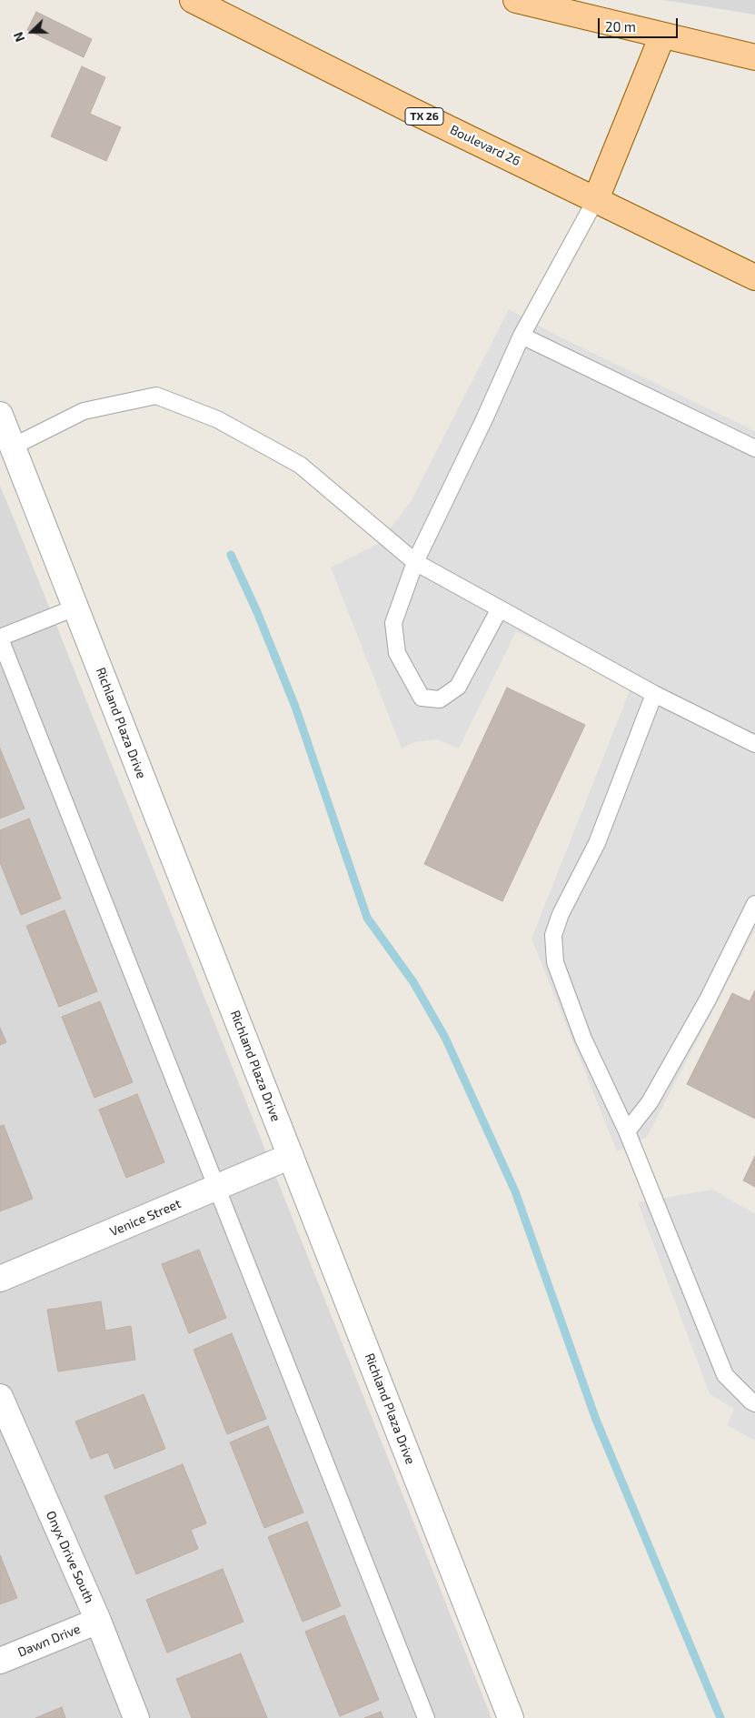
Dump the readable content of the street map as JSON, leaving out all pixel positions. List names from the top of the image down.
{
  "streets": {
    "main road": ["TX 26", "Boulevard 26"],
    "street": [
      "Richland Plaza Drive",
      "Venice Street",
      "Onyx Drive South",
      "Dawn Drive"
    ]
  },
  "crossings": [
    ["Richland Plaza Drive", "Venice Street"],
    ["Onyx Drive South", "Dawn Drive"]
  ],
  "scale_bar": "20 m",
  "north": "left"
}
